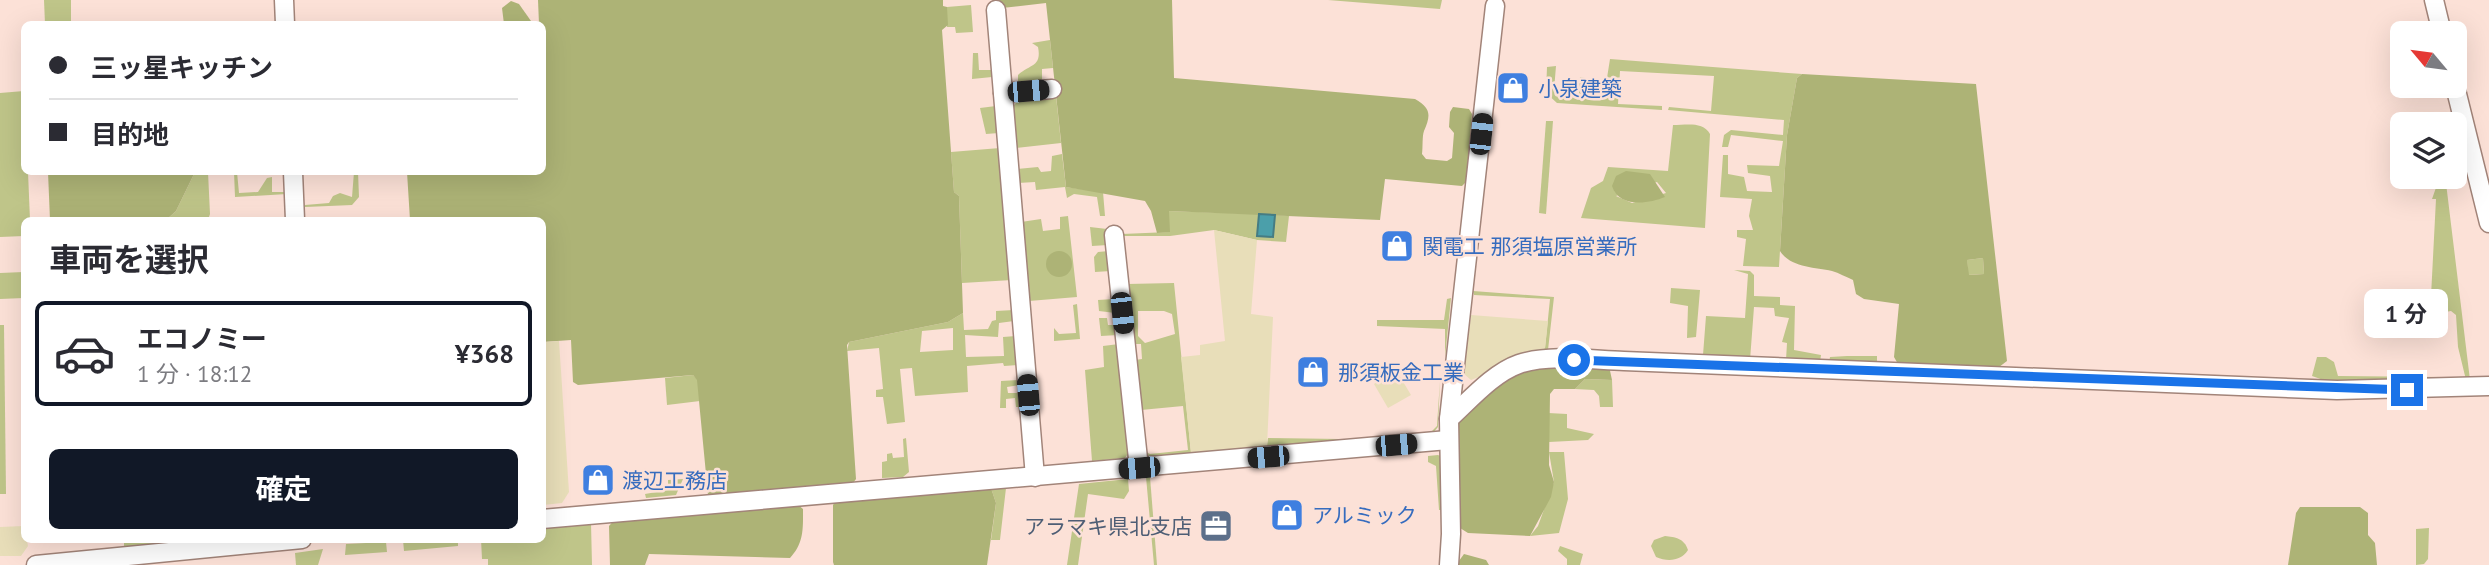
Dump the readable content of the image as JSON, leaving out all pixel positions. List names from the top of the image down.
{
  "places": {
    "shop": [
      "小泉建築",
      "関電工 那須塩原営業所",
      "那須板金工業",
      "渡辺工務店",
      "アルミック"
    ],
    "office": ["アラマキ県北支店"]
  },
  "north": "top left",
  "page": {
    "banner": ["三ッ星キッチン", "目的地"],
    "heading": "車両を選択",
    "bubble": "1 分",
    "list": [
      {
        "name": "エコノミー",
        "note": "1 分 · 18:12",
        "value": "¥368"
      }
    ],
    "buttons": "確定"
  }
}
